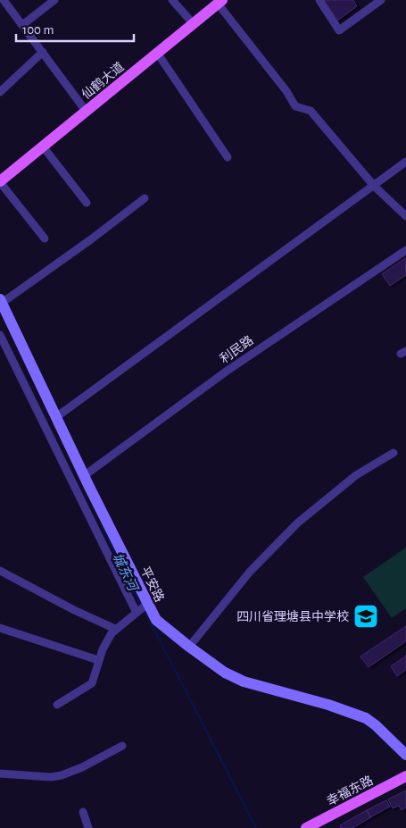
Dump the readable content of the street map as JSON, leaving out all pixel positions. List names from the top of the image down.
{
  "streets": {
    "main road": ["仙鹤大道", "幸福东路"],
    "street": ["利民路", "平安路"]
  },
  "crossings": [
    ["利民路", "平安路"]
  ],
  "water": ["城东河"],
  "places": {
    "school or university": ["四川省理塘县中学校"]
  },
  "scale_bar": "100 m"
}
